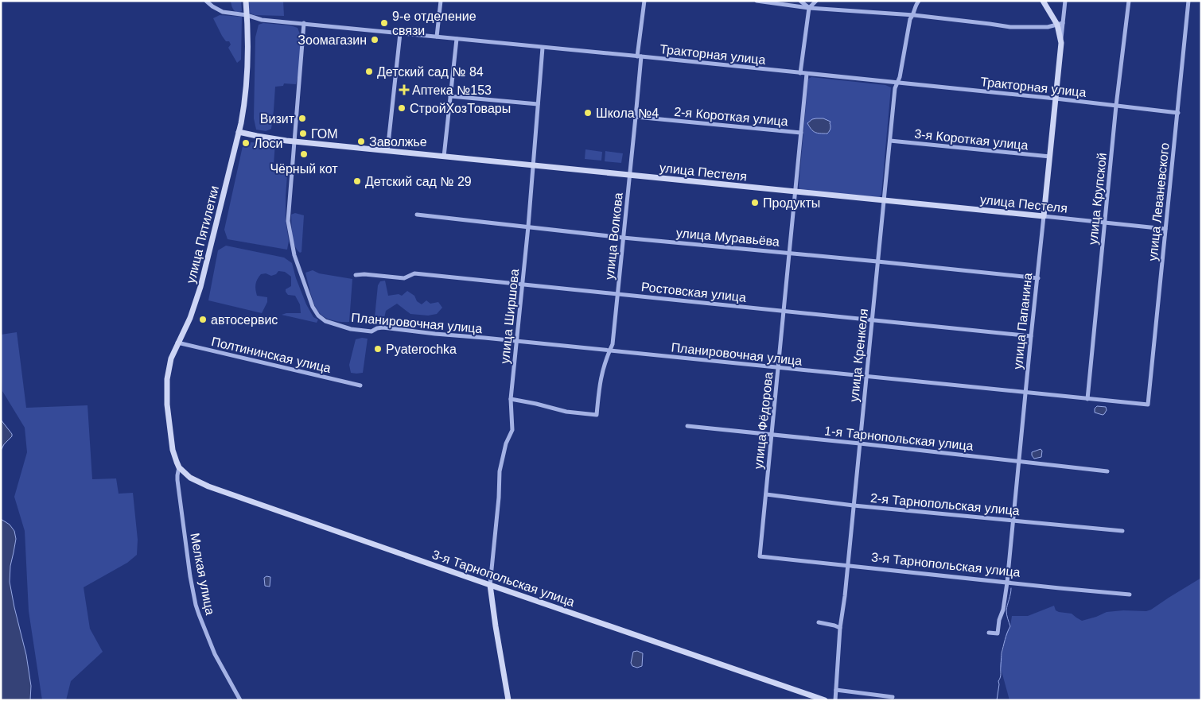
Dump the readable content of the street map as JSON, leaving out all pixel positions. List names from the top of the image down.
{
  "streets": {
    "street": [
      "Тракторная улица",
      "2-я Короткая улица",
      "3-я Короткая улица",
      "улица Пестеля",
      "улица Крупской",
      "улица Леваневского",
      "улица Пятилетки",
      "улица Волкова",
      "улица Муравьёва",
      "Ростовская улица",
      "улица Ширшова",
      "улица Папанина",
      "Планировочная улица",
      "Полтининская улица",
      "улица Кренкеля",
      "улица Фёдорова",
      "1-я Тарнопольская улица",
      "2-я Тарнопольская улица",
      "3-я Тарнопольская улица",
      "Мелкая улица"
    ]
  },
  "crossings": [
    ["Тракторная улица", "улица Крупской"],
    ["Тракторная улица", "улица Леваневского"],
    ["Тракторная улица", "улица Пятилетки"],
    ["Тракторная улица", "улица Волкова"],
    ["Тракторная улица", "улица Ширшова"],
    ["Тракторная улица", "улица Папанина"],
    ["Тракторная улица", "улица Кренкеля"],
    ["Тракторная улица", "улица Фёдорова"],
    ["2-я Короткая улица", "улица Волкова"],
    ["2-я Короткая улица", "улица Фёдорова"],
    ["3-я Короткая улица", "улица Папанина"],
    ["3-я Короткая улица", "улица Кренкеля"],
    ["улица Пестеля", "улица Крупской"],
    ["улица Пестеля", "улица Леваневского"],
    ["улица Пестеля", "улица Пятилетки"],
    ["улица Пестеля", "улица Волкова"],
    ["улица Пестеля", "улица Ширшова"],
    ["улица Пестеля", "улица Папанина"],
    ["улица Пестеля", "Планировочная улица"],
    ["улица Пестеля", "улица Кренкеля"],
    ["улица Пестеля", "улица Фёдорова"],
    ["улица Крупской", "Планировочная улица"],
    ["улица Леваневского", "Планировочная улица"],
    ["улица Пятилетки", "Полтининская улица"],
    ["улица Пятилетки", "3-я Тарнопольская улица"],
    ["улица Пятилетки", "Мелкая улица"],
    ["улица Волкова", "улица Муравьёва"],
    ["улица Волкова", "Ростовская улица"],
    ["улица Волкова", "улица Ширшова"],
    ["улица Волкова", "Планировочная улица"],
    ["улица Муравьёва", "улица Ширшова"],
    ["улица Муравьёва", "улица Папанина"],
    ["улица Муравьёва", "улица Кренкеля"],
    ["улица Муравьёва", "улица Фёдорова"],
    ["Ростовская улица", "улица Ширшова"],
    ["Ростовская улица", "улица Папанина"],
    ["Ростовская улица", "улица Кренкеля"],
    ["Ростовская улица", "улица Фёдорова"],
    ["улица Ширшова", "Планировочная улица"],
    ["улица Ширшова", "3-я Тарнопольская улица"],
    ["улица Папанина", "Планировочная улица"],
    ["улица Папанина", "1-я Тарнопольская улица"],
    ["улица Папанина", "2-я Тарнопольская улица"],
    ["улица Папанина", "3-я Тарнопольская улица"],
    ["Планировочная улица", "улица Кренкеля"],
    ["Планировочная улица", "улица Фёдорова"],
    ["улица Кренкеля", "1-я Тарнопольская улица"],
    ["улица Кренкеля", "2-я Тарнопольская улица"],
    ["улица Кренкеля", "3-я Тарнопольская улица"],
    ["улица Фёдорова", "1-я Тарнопольская улица"],
    ["улица Фёдорова", "2-я Тарнопольская улица"],
    ["улица Фёдорова", "3-я Тарнопольская улица"],
    ["3-я Тарнопольская улица", "Мелкая улица"]
  ],
  "places": {
    "other": [
      "9-е отделение связи",
      "Зоомагазин",
      "Детский сад № 84",
      "СтройХозТовары",
      "Школа №4",
      "Визит",
      "ГОМ",
      "Заволжье",
      "Лоси",
      "Чёрный кот",
      "Детский сад № 29",
      "Продукты",
      "автосервис",
      "Pyaterochka"
    ],
    "health": ["Аптека №153"]
  }
}
